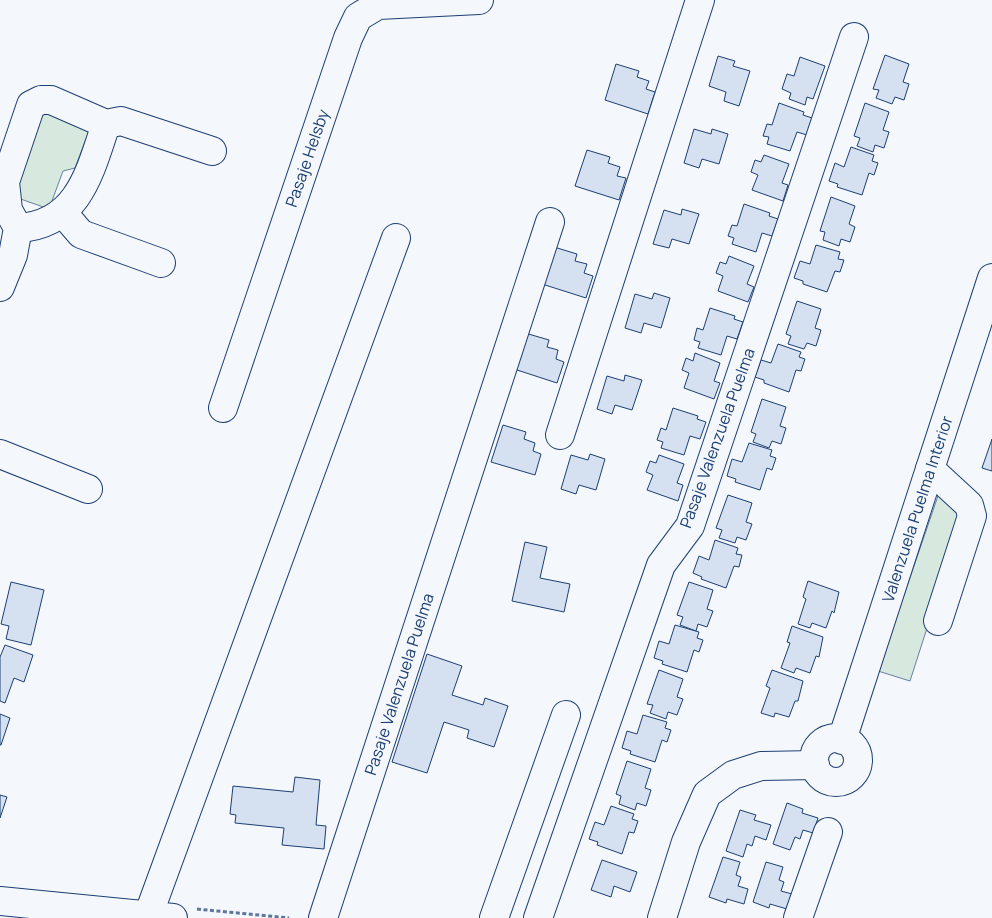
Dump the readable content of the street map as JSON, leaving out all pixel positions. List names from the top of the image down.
{
  "streets": {
    "street": ["Pasaje Helsby", "Pasaje Valenzuela Puelma", "Valenzuela Puelma Interior"]
  }
}
